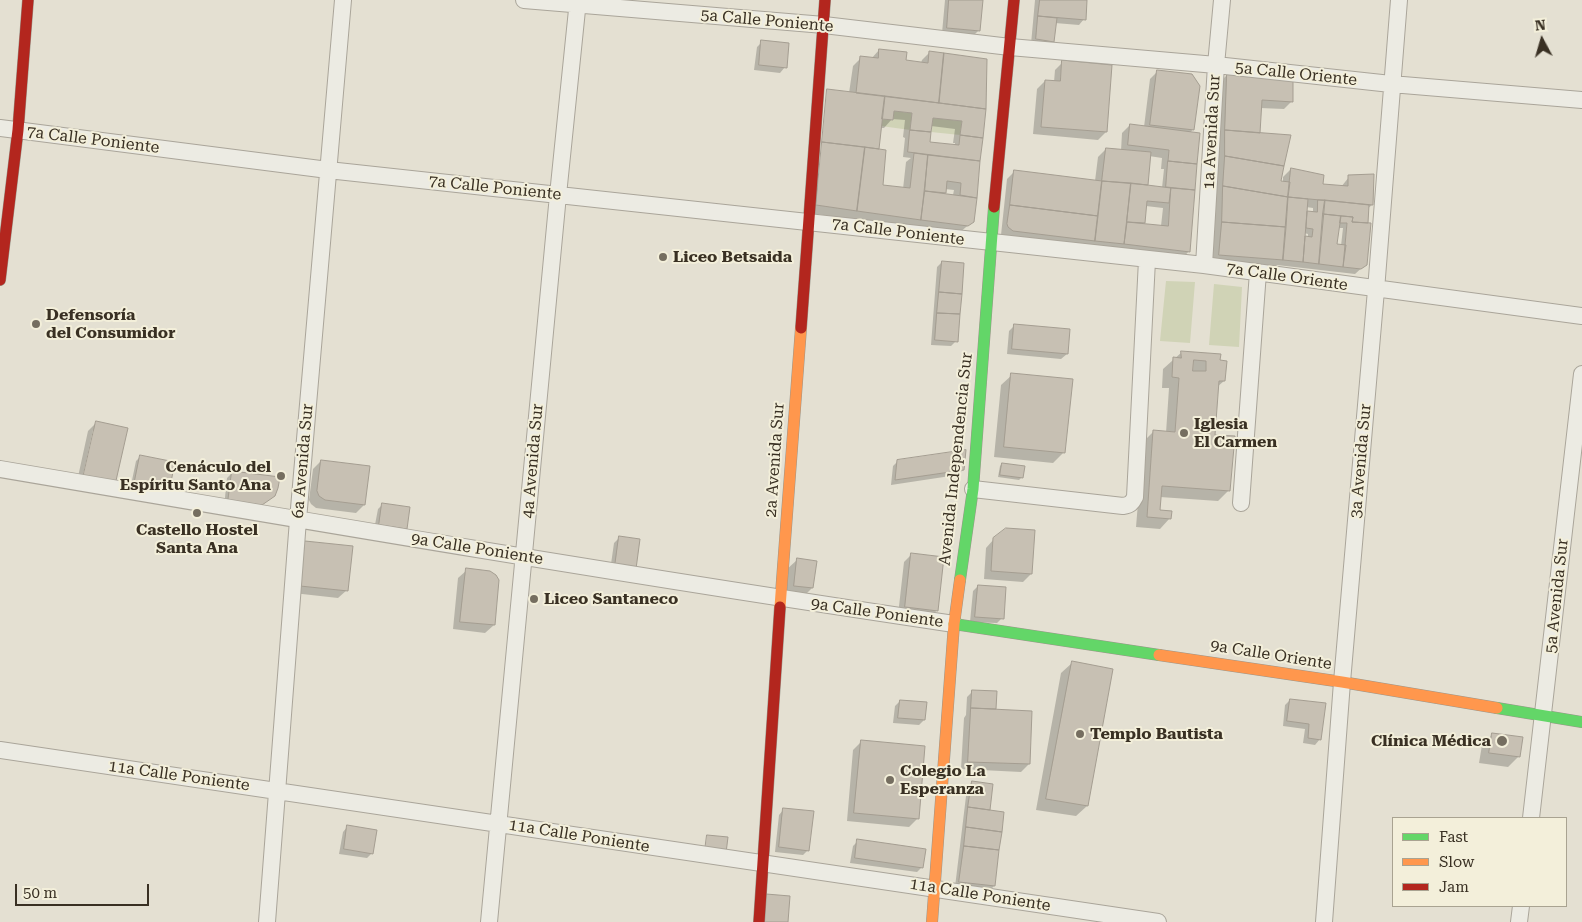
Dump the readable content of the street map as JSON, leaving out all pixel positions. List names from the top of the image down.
{
  "streets": {
    "main road": ["Avenida Independencia Sur", "2a Avenida Sur", "9a Calle Oriente"],
    "street": [
      "5a Calle Poniente",
      "5a Calle Oriente",
      "1a Avenida Sur",
      "7a Calle Poniente",
      "7a Calle Oriente",
      "6a Avenida Sur",
      "4a Avenida Sur",
      "3a Avenida Sur",
      "9a Calle Poniente",
      "5a Avenida Sur",
      "11a Calle Poniente"
    ]
  },
  "crossings": [
    ["5a Calle Poniente", "5a Calle Oriente"],
    ["5a Calle Poniente", "Avenida Independencia Sur"],
    ["5a Calle Poniente", "2a Avenida Sur"],
    ["5a Calle Poniente", "4a Avenida Sur"],
    ["5a Calle Oriente", "1a Avenida Sur"],
    ["5a Calle Oriente", "Avenida Independencia Sur"],
    ["5a Calle Oriente", "3a Avenida Sur"],
    ["1a Avenida Sur", "7a Calle Oriente"],
    ["7a Calle Poniente", "7a Calle Oriente"],
    ["7a Calle Poniente", "Avenida Independencia Sur"],
    ["7a Calle Poniente", "2a Avenida Sur"],
    ["7a Calle Poniente", "6a Avenida Sur"],
    ["7a Calle Poniente", "4a Avenida Sur"],
    ["7a Calle Oriente", "Avenida Independencia Sur"],
    ["7a Calle Oriente", "3a Avenida Sur"],
    ["Avenida Independencia Sur", "9a Calle Poniente"],
    ["Avenida Independencia Sur", "9a Calle Oriente"],
    ["Avenida Independencia Sur", "11a Calle Poniente"],
    ["2a Avenida Sur", "9a Calle Poniente"],
    ["2a Avenida Sur", "11a Calle Poniente"],
    ["6a Avenida Sur", "9a Calle Poniente"],
    ["6a Avenida Sur", "11a Calle Poniente"],
    ["4a Avenida Sur", "9a Calle Poniente"],
    ["4a Avenida Sur", "11a Calle Poniente"],
    ["3a Avenida Sur", "9a Calle Oriente"],
    ["9a Calle Poniente", "9a Calle Oriente"],
    ["5a Avenida Sur", "9a Calle Oriente"]
  ],
  "places": [
    "Liceo Betsaida",
    "Defensoría del Consumidor",
    "Iglesia El Carmen",
    "Cenáculo del Espíritu Santo Ana",
    "Castello Hostel Santa Ana",
    "Liceo Santaneco",
    "Templo Bautista",
    "Clínica Médica",
    "Colegio La Esperanza"
  ],
  "legend": ["Fast", "Slow", "Jam"],
  "scale_bar": "50 m",
  "north": "top"
}
